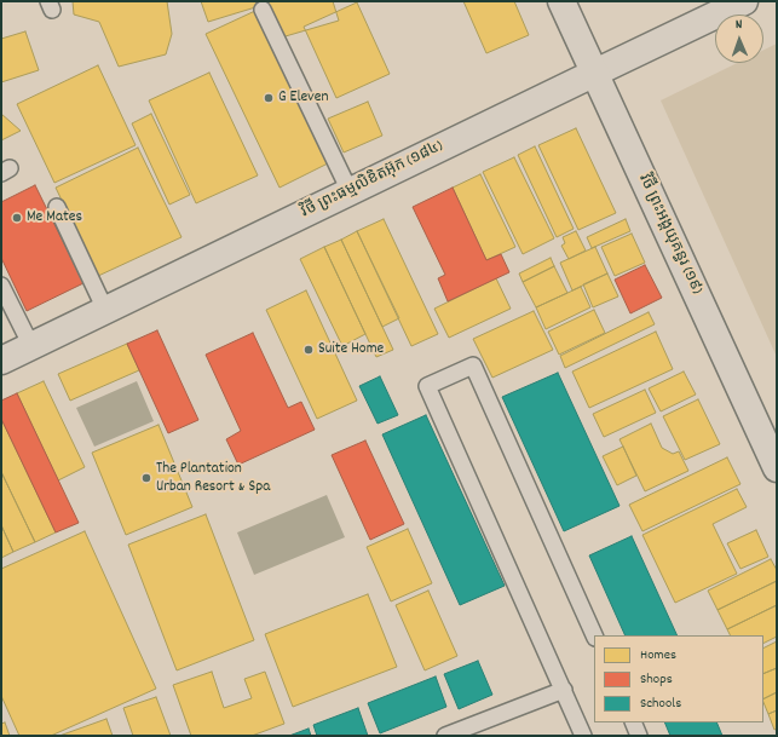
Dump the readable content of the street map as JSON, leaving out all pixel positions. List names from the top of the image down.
{
  "streets": {
    "street": ["វិថី ព្រះធម្មលិខិតអ៊ុក (១៨៤)", "វិថី ព្រះអង្គយុគន្ធរ (១៩)"]
  },
  "crossings": [
    ["វិថី ព្រះធម្មលិខិតអ៊ុក (១៨៤)", "វិថី ព្រះអង្គយុគន្ធរ (១៩)"]
  ],
  "places": [
    "G Eleven",
    "Me Mates",
    "Suite Home",
    "The Plantation Urban Resort & Spa"
  ],
  "legend": ["Homes", "Shops", "Schools"],
  "north": "top"
}
